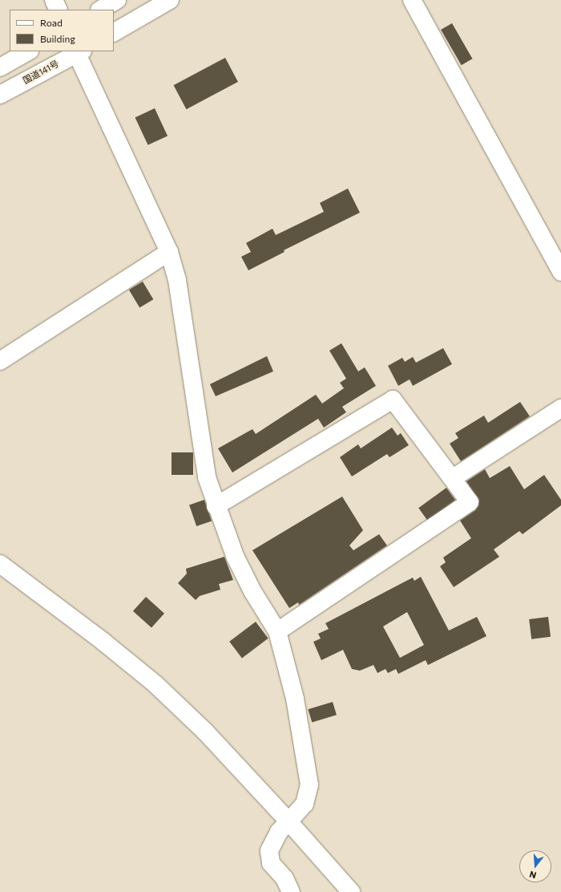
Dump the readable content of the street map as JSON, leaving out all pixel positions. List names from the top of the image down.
{
  "streets": {
    "main road": ["国道141号"]
  },
  "legend": ["Road", "Building"],
  "north": "bottom"
}
